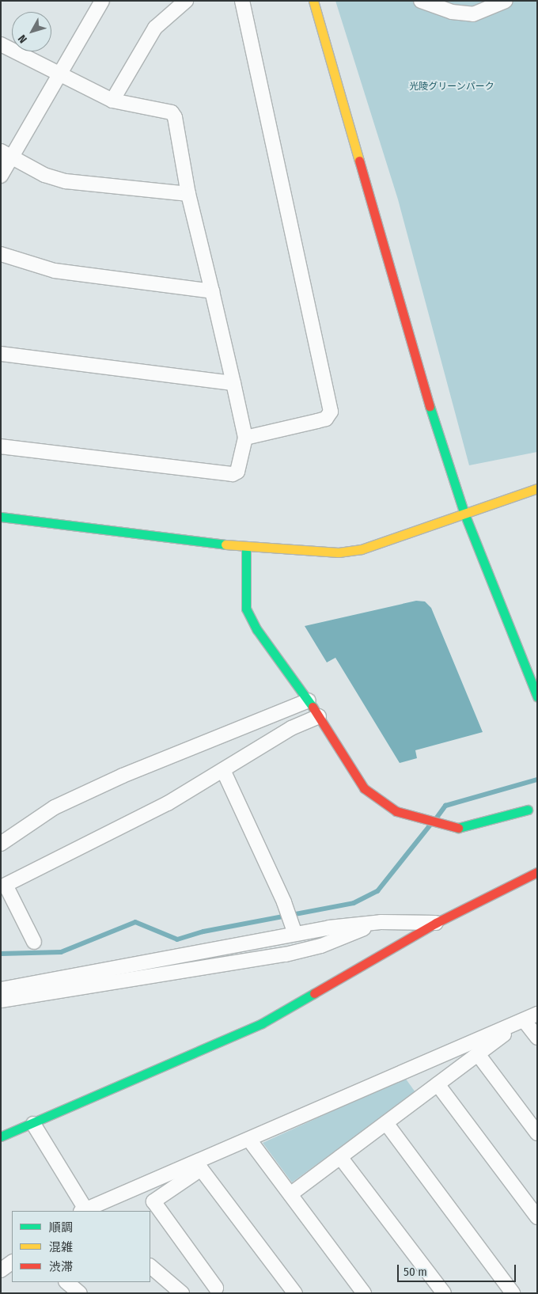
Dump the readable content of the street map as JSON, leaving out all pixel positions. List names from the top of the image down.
{
  "parks": ["光陵グリーンパーク"],
  "legend": ["順調", "混雑", "渋滞"],
  "scale_bar": "50 m",
  "north": "bottom left"
}
